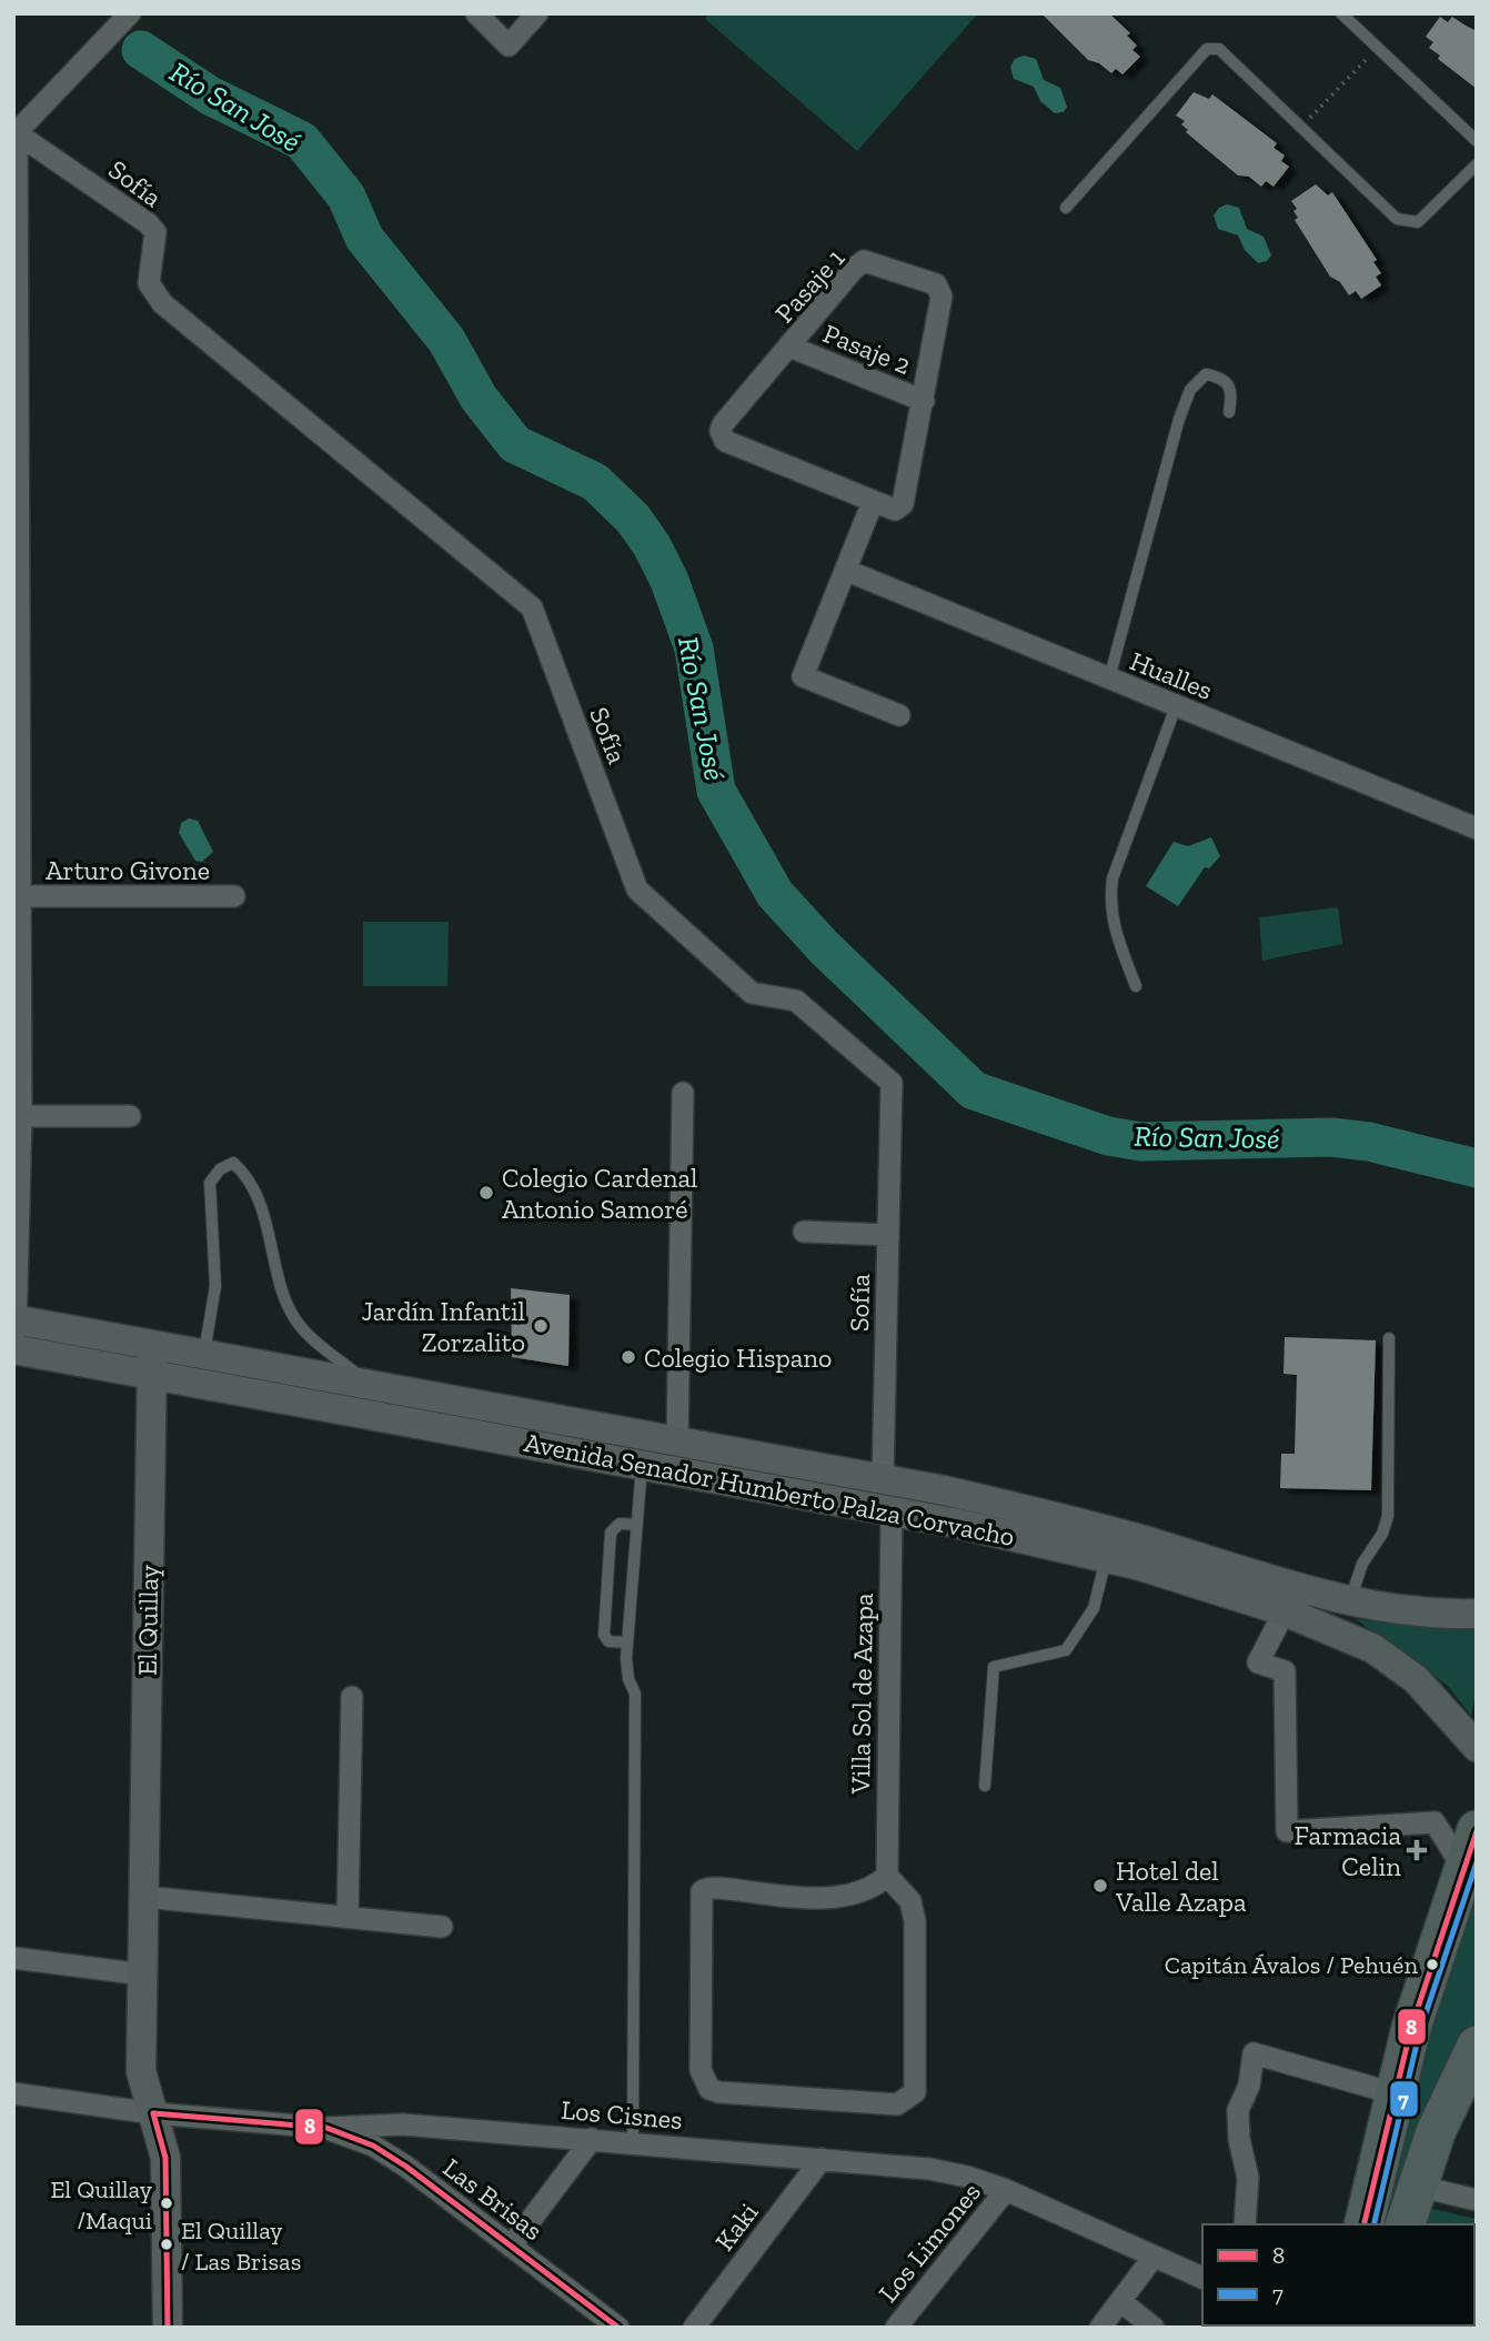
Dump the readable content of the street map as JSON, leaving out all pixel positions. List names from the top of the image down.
{
  "streets": {
    "main road": ["Avenida Senador Humberto Palza Corvacho", "El Quillay"],
    "street": [
      "Sofía",
      "Pasaje 1",
      "Pasaje 2",
      "Hualles",
      "Arturo Givone",
      "Villa Sol de Azapa",
      "Los Cisnes",
      "Las Brisas",
      "Kaki",
      "Los Limones"
    ]
  },
  "crossings": [
    ["Sofía", "Avenida Senador Humberto Palza Corvacho"],
    ["Pasaje 1", "Pasaje 2"],
    ["Avenida Senador Humberto Palza Corvacho", "El Quillay"],
    ["Avenida Senador Humberto Palza Corvacho", "Villa Sol de Azapa"],
    ["El Quillay", "Los Cisnes"],
    ["Los Cisnes", "Las Brisas"],
    ["Los Cisnes", "Kaki"],
    ["Los Cisnes", "Los Limones"]
  ],
  "water": ["Río San José"],
  "places": {
    "other": [
      "Colegio Cardenal Antonio Samoré",
      "Jardín Infantil Zorzalito",
      "Colegio Hispano",
      "Hotel del Valle Azapa",
      "Capitán Ávalos / Pehuén",
      "El Quillay /Maqui",
      "El Quillay / Las Brisas"
    ],
    "health": ["Farmacia Celin"]
  },
  "lines": ["transit line 8", "transit line 7"],
  "legend": ["8", "7"]
}
